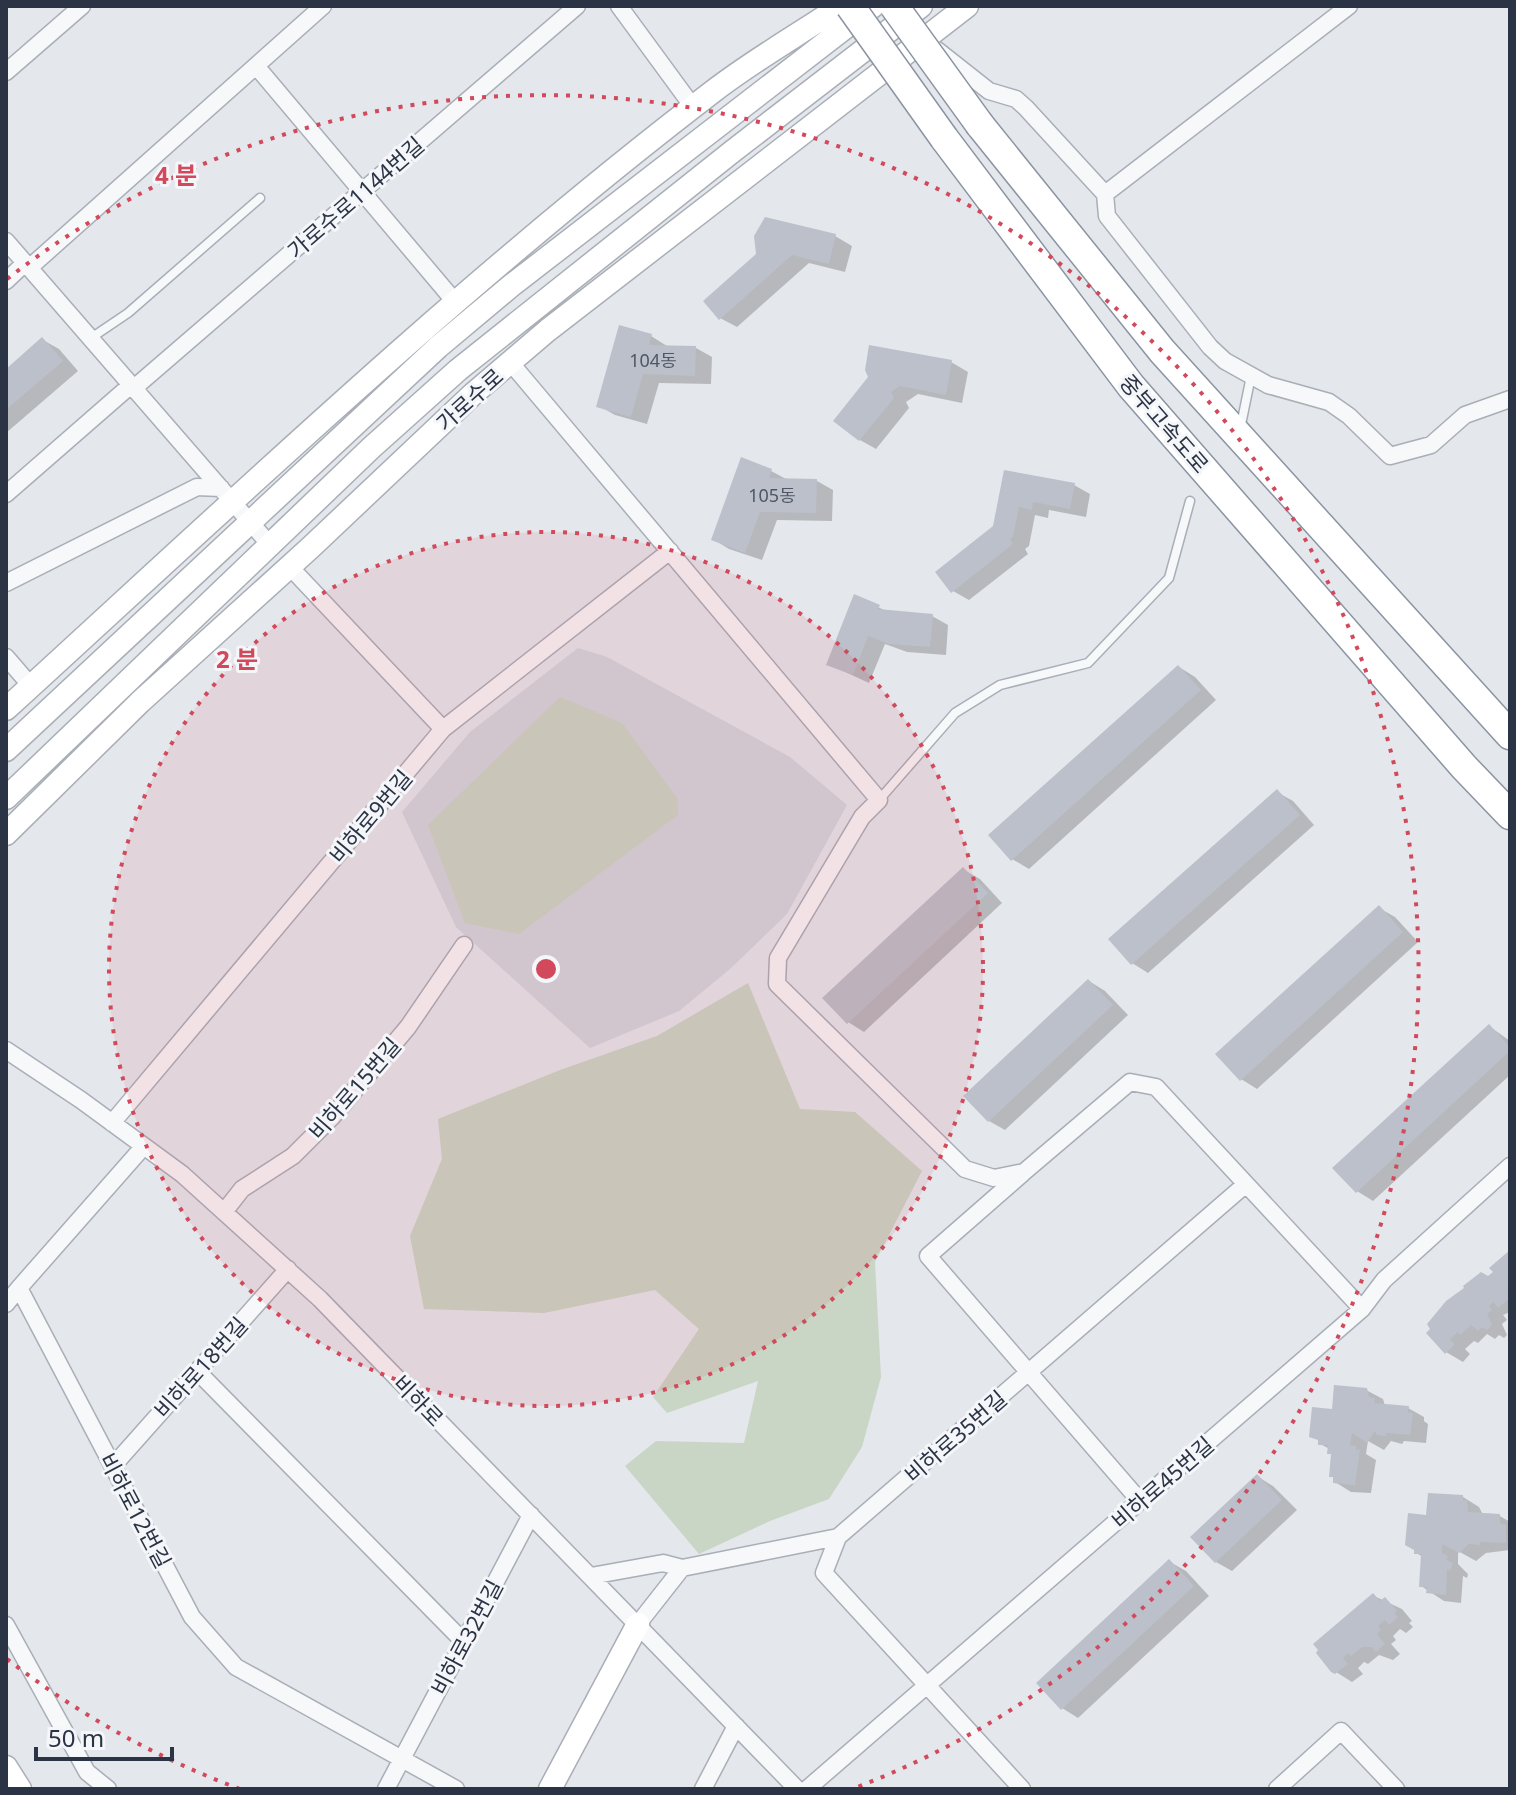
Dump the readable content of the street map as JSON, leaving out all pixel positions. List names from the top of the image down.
{
  "streets": {
    "highway": ["중부고속도로"],
    "main road": ["가로수로"],
    "street": [
      "가로수로1144번길",
      "비하로9번길",
      "비하로15번길",
      "비하로18번길",
      "비하로",
      "비하로35번길",
      "비하로45번길",
      "비하로12번길",
      "비하로32번길"
    ]
  },
  "crossings": [
    ["비하로9번길", "비하로"],
    ["비하로15번길", "비하로"],
    ["비하로18번길", "비하로"],
    ["비하로18번길", "비하로12번길"],
    ["비하로", "비하로35번길"],
    ["비하로", "비하로32번길"],
    ["비하로12번길", "비하로32번길"]
  ],
  "house_numbers": ["104동", "105동"],
  "scale_bar": "50 m",
  "rings": ["4 분", "2 분"]
}
